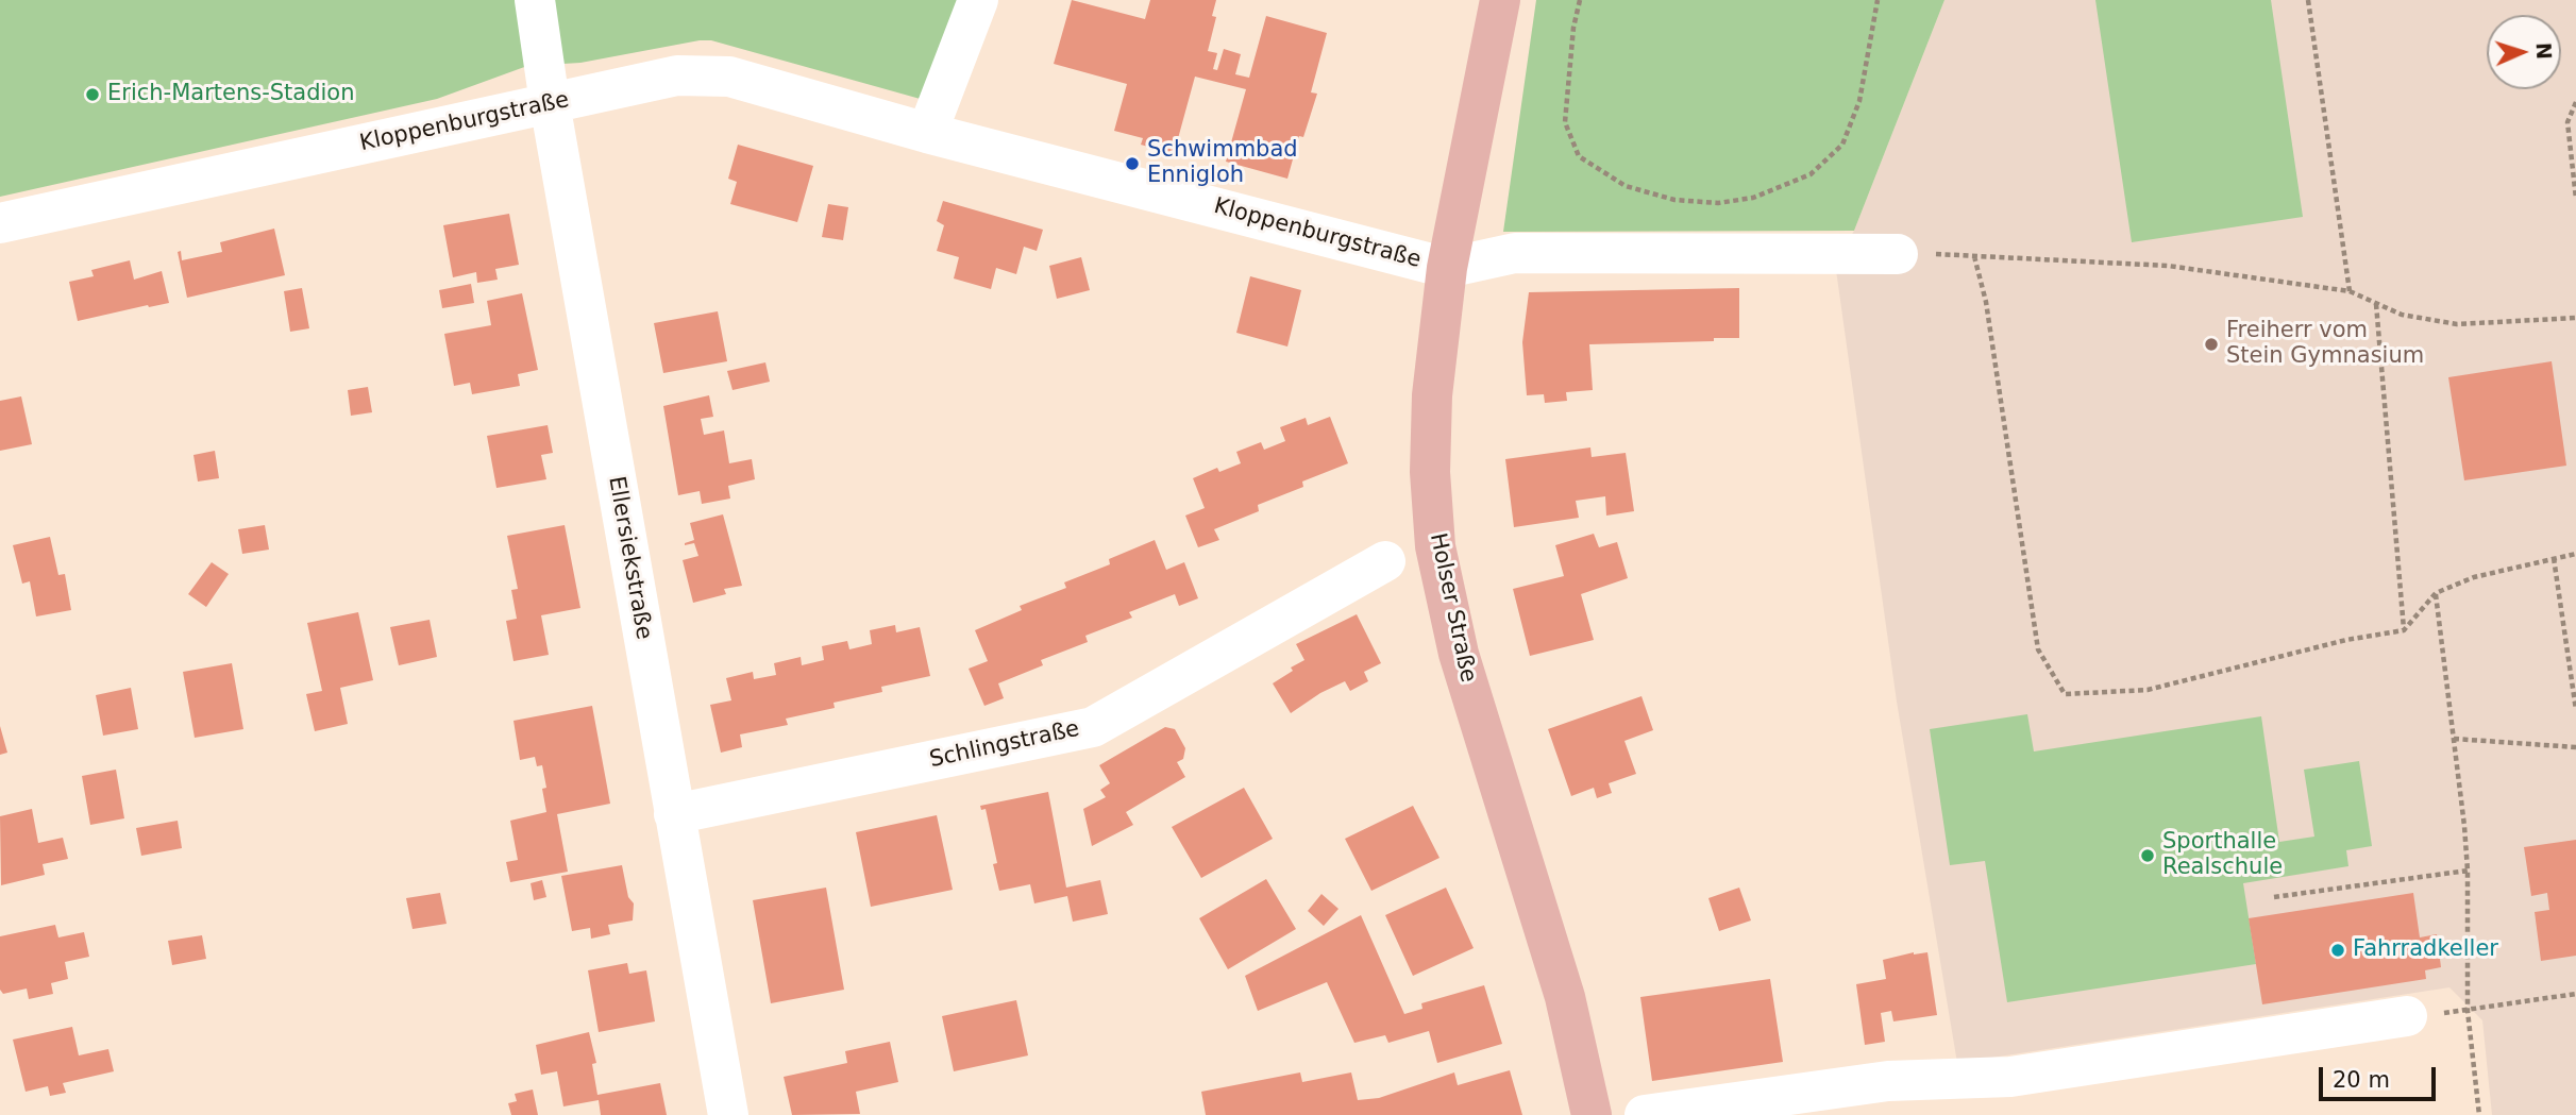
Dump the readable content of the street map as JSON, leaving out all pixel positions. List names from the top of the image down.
{
  "streets": {
    "main road": ["Holser Straße"],
    "street": ["Kloppenburgstraße", "Ellersiekstraße", "Schlingstraße"]
  },
  "crossings": [
    ["Kloppenburgstraße", "Ellersiekstraße"],
    ["Kloppenburgstraße", "Holser Straße"],
    ["Ellersiekstraße", "Schlingstraße"]
  ],
  "places": [
    "Erich-Martens-Stadion",
    "Schwimmbad Ennigloh",
    "Freiherr vom Stein Gymnasium",
    "Sporthalle Realschule",
    "Fahrradkeller"
  ],
  "scale_bar": "20 m",
  "north": "right"
}
